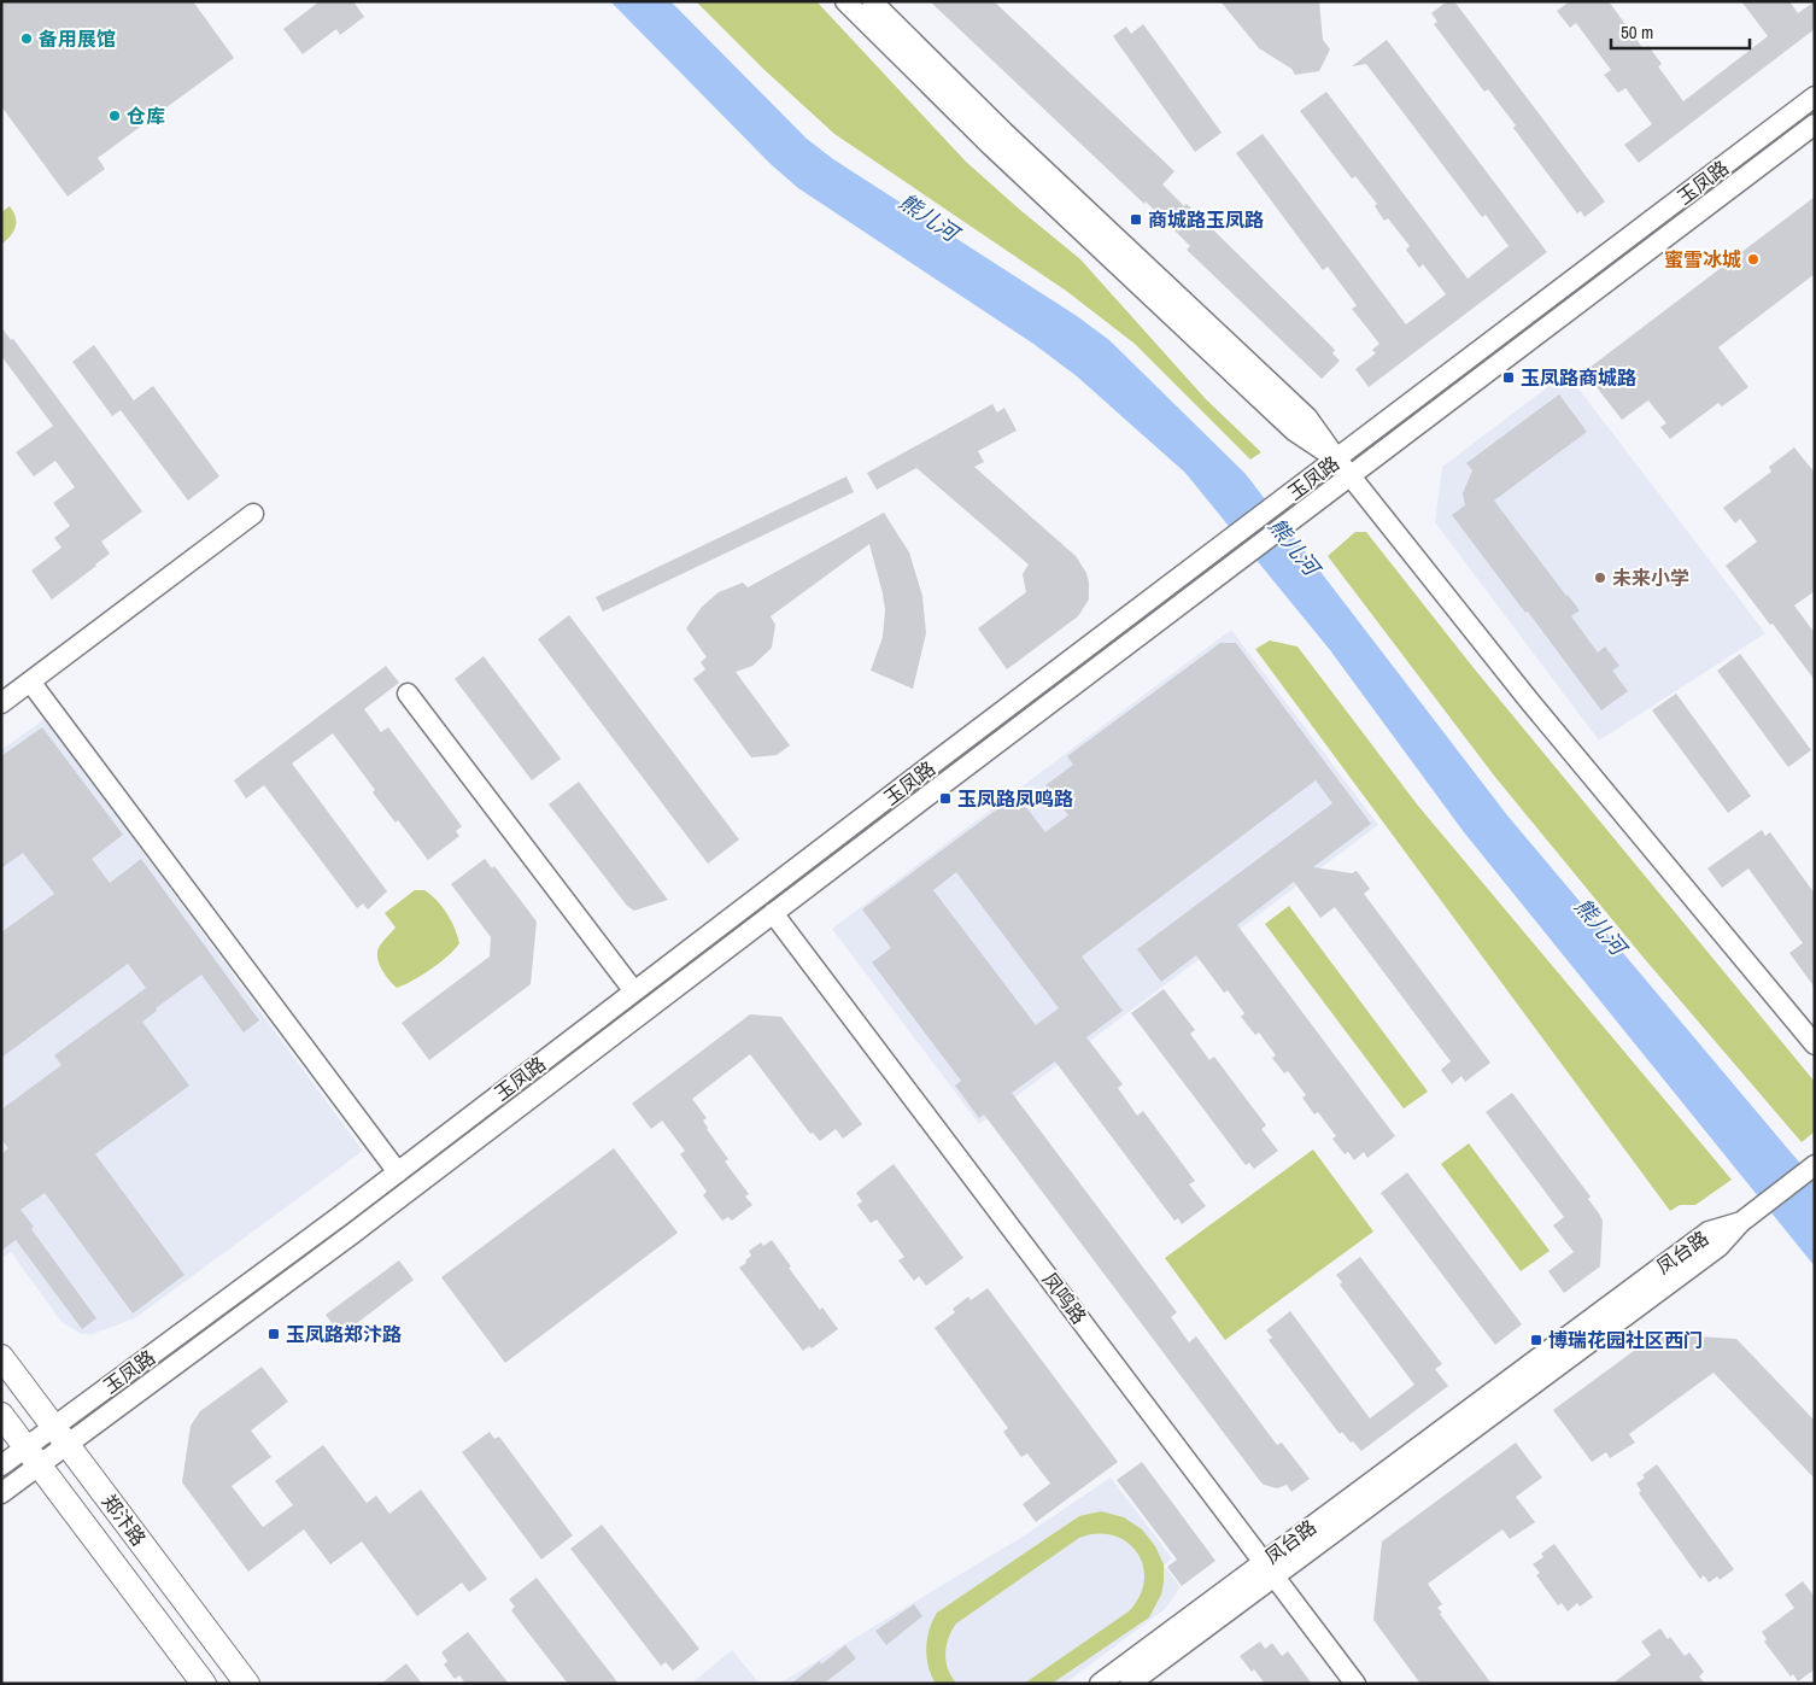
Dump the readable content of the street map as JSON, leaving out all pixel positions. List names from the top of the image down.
{
  "streets": {
    "main road": ["郑汴路"],
    "street": ["玉凤路", "凤台路", "凤鸣路"]
  },
  "crossings": [
    ["玉凤路", "凤鸣路"],
    ["玉凤路", "郑汴路"],
    ["凤台路", "凤鸣路"]
  ],
  "water": ["熊儿河"],
  "places": {
    "other": [
      "备用展馆",
      "仓库",
      "蜜雪冰城",
      "未来小学"
    ],
    "transit": [
      "商城路玉凤路",
      "玉凤路商城路",
      "玉凤路凤鸣路",
      "玉凤路郑汴路",
      "博瑞花园社区西门"
    ]
  },
  "scale_bar": "50 m"
}
